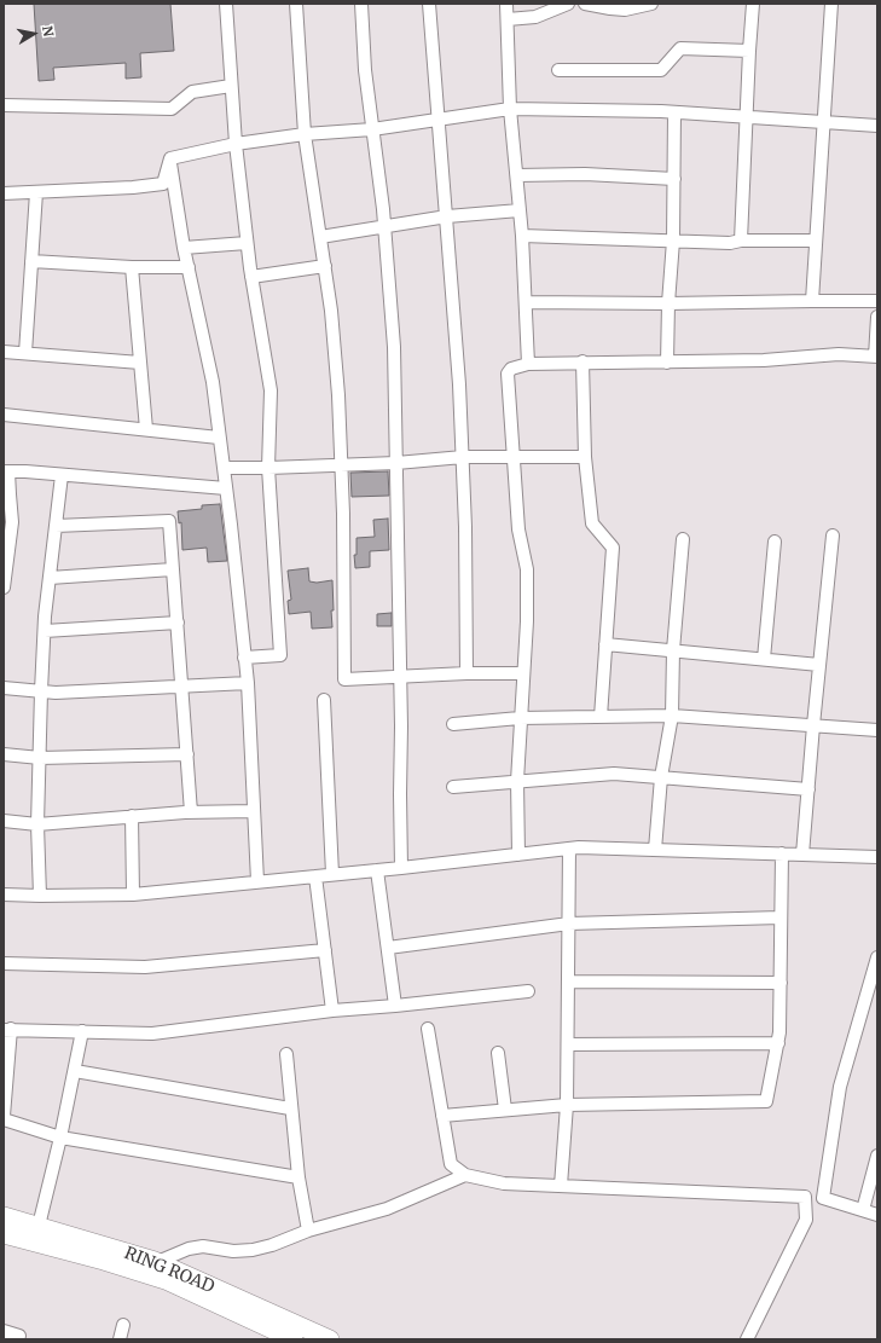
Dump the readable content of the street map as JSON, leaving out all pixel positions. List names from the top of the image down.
{
  "streets": {
    "highway": ["RING ROAD"]
  },
  "north": "right"
}
